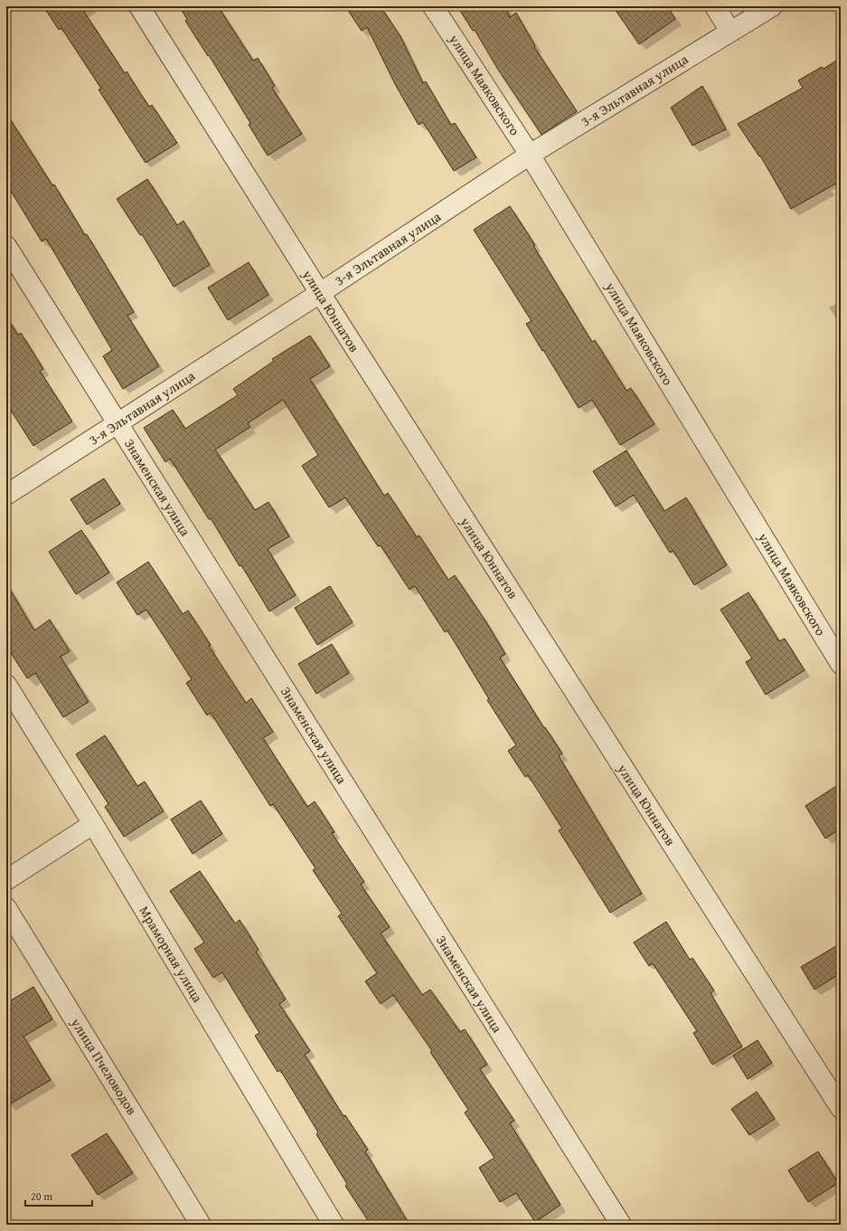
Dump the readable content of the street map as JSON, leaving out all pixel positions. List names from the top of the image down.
{
  "streets": {
    "street": [
      "улица Маяковского",
      "3-я Эльтавная улица",
      "улица Юннатов",
      "Знаменская улица",
      "Мраморная улица",
      "улица Пчеловодов"
    ]
  },
  "crossings": [
    ["улица Маяковского", "3-я Эльтавная улица"],
    ["3-я Эльтавная улица", "улица Юннатов"],
    ["3-я Эльтавная улица", "Знаменская улица"]
  ],
  "scale_bar": "20 m"
}
